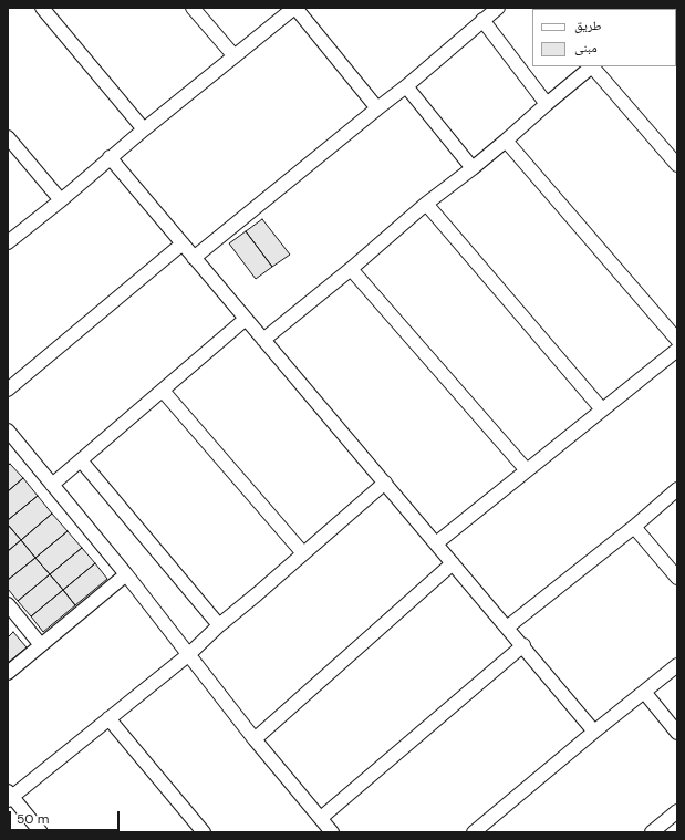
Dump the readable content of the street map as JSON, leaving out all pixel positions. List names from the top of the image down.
{
  "legend": ["طريق", "مبنى"],
  "scale_bar": "50 m"
}
